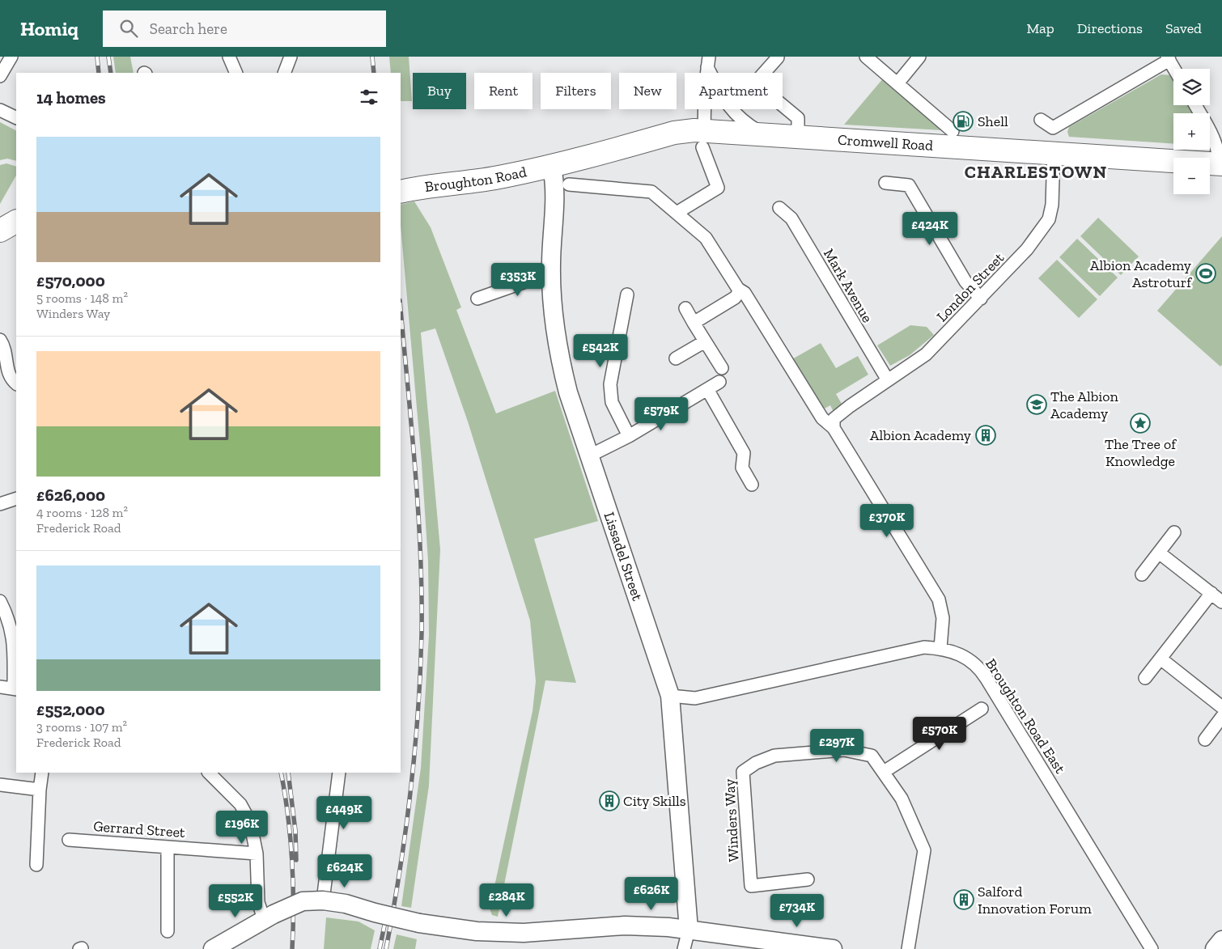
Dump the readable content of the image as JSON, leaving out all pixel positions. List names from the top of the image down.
{
  "streets": {
    "highway": ["Cromwell Road", "Broughton Road"],
    "street": [
      "Mark Avenue",
      "London Street",
      "Lissadel Street",
      "Broughton Road East",
      "Winders Way",
      "Gerrard Street"
    ]
  },
  "crossings": [
    ["Cromwell Road", "Broughton Road"],
    ["Cromwell Road", "London Street"],
    ["Cromwell Road", "Lissadel Street"],
    ["Broughton Road", "Lissadel Street"],
    ["Mark Avenue", "London Street"],
    ["Lissadel Street", "Broughton Road East"]
  ],
  "districts": ["CHARLESTOWN"],
  "places": {
    "fuel station": ["Shell"],
    "sports": ["Albion Academy Astroturf"],
    "school or university": ["The Albion Academy"],
    "place": ["The Tree of Knowledge"],
    "building": ["Albion Academy", "City Skills", "Salford Innovation Forum"]
  },
  "page": {
    "header": "Homiq",
    "search": "Search here",
    "nav": ["Map", "Directions", "Saved"],
    "map_buttons": ["+", "−"],
    "chip": [
      "Buy",
      "Rent",
      "Filters",
      "New",
      "Apartment"
    ],
    "heading": "14 homes",
    "list": [
      {
        "name": "£570,000",
        "note": "5 rooms · 148 m² · Winders Way"
      },
      {
        "name": "£626,000",
        "note": "4 rooms · 128 m² · Frederick Road"
      },
      {
        "name": "£552,000",
        "note": "3 rooms · 107 m² · Frederick Road"
      }
    ],
    "price": [
      "£424K",
      "£353K",
      "£542K",
      "£579K",
      "£370K",
      "£570K",
      "£297K",
      "£449K",
      "£196K",
      "£624K",
      "£626K",
      "£284K",
      "£552K",
      "£734K"
    ]
  }
}
